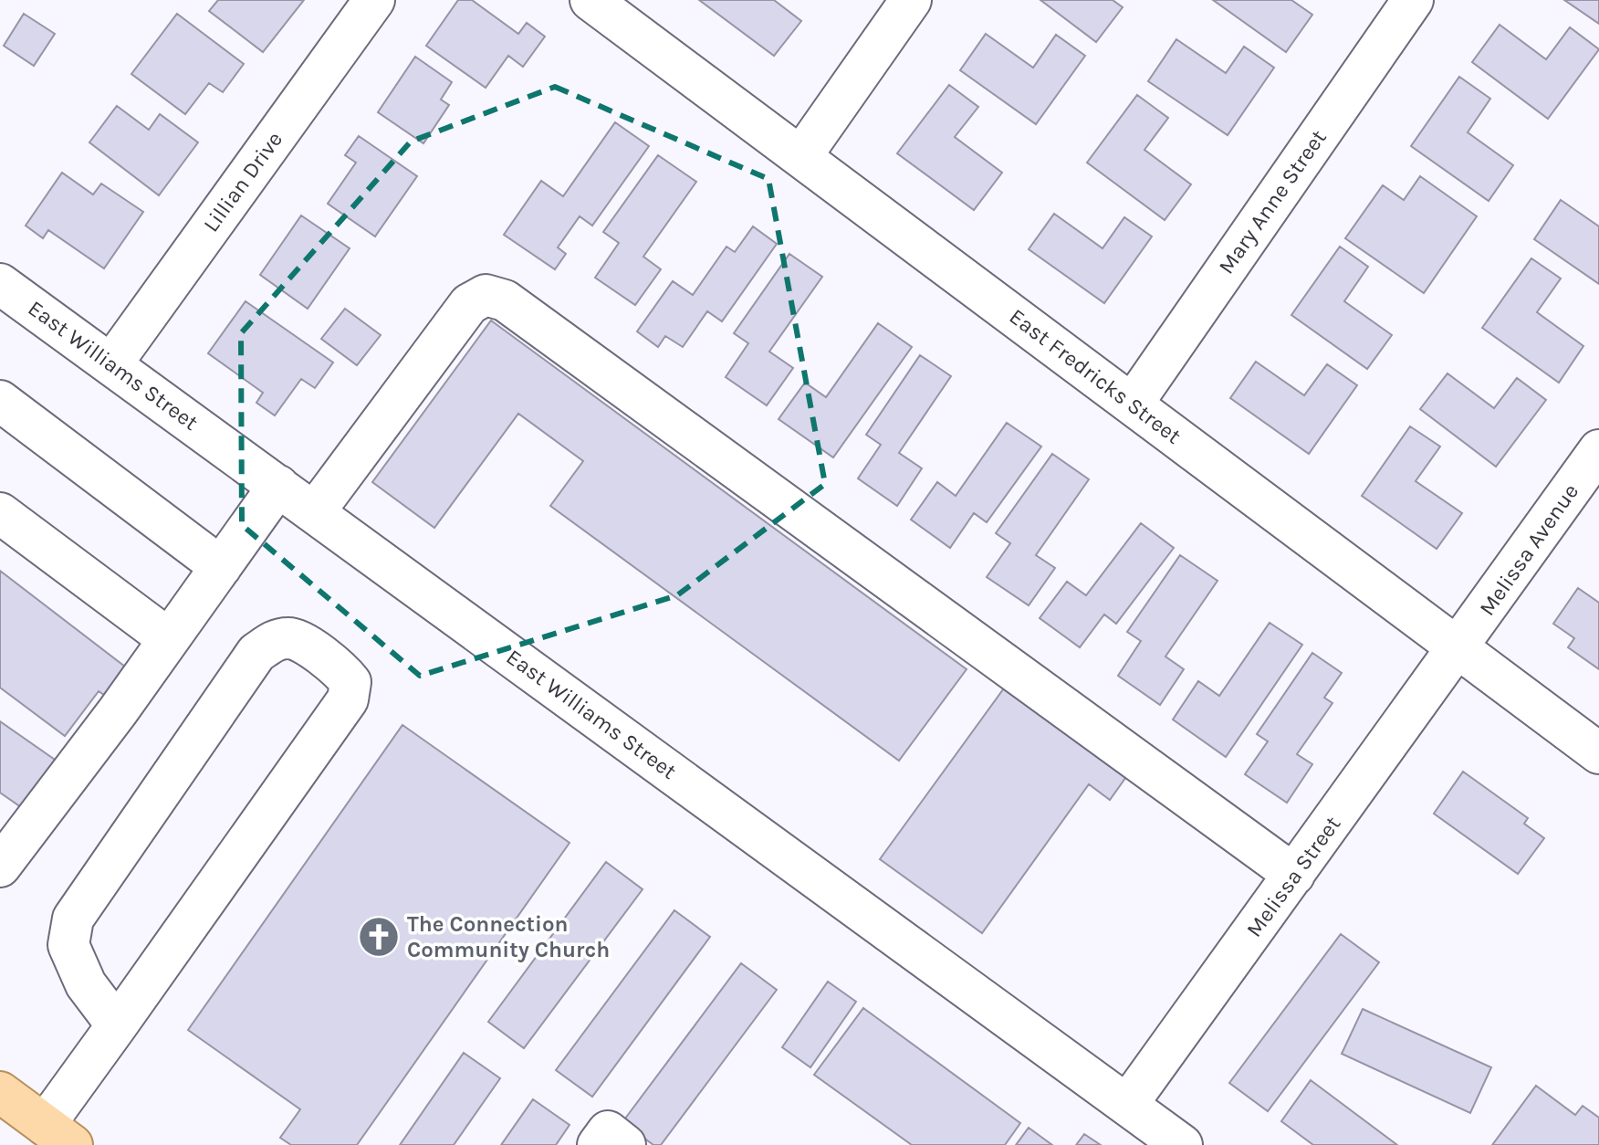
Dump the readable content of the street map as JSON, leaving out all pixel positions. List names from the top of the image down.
{
  "streets": {
    "street": [
      "Lillian Drive",
      "Mary Anne Street",
      "East Williams Street",
      "East Fredricks Street",
      "Melissa Avenue",
      "Melissa Street"
    ]
  },
  "crossings": [
    ["Lillian Drive", "East Williams Street"],
    ["Mary Anne Street", "East Fredricks Street"],
    ["East Williams Street", "Melissa Street"],
    ["East Fredricks Street", "Melissa Avenue"],
    ["East Fredricks Street", "Melissa Street"],
    ["Melissa Avenue", "Melissa Street"]
  ],
  "places": {
    "church": ["The Connection Community Church"]
  }
}
